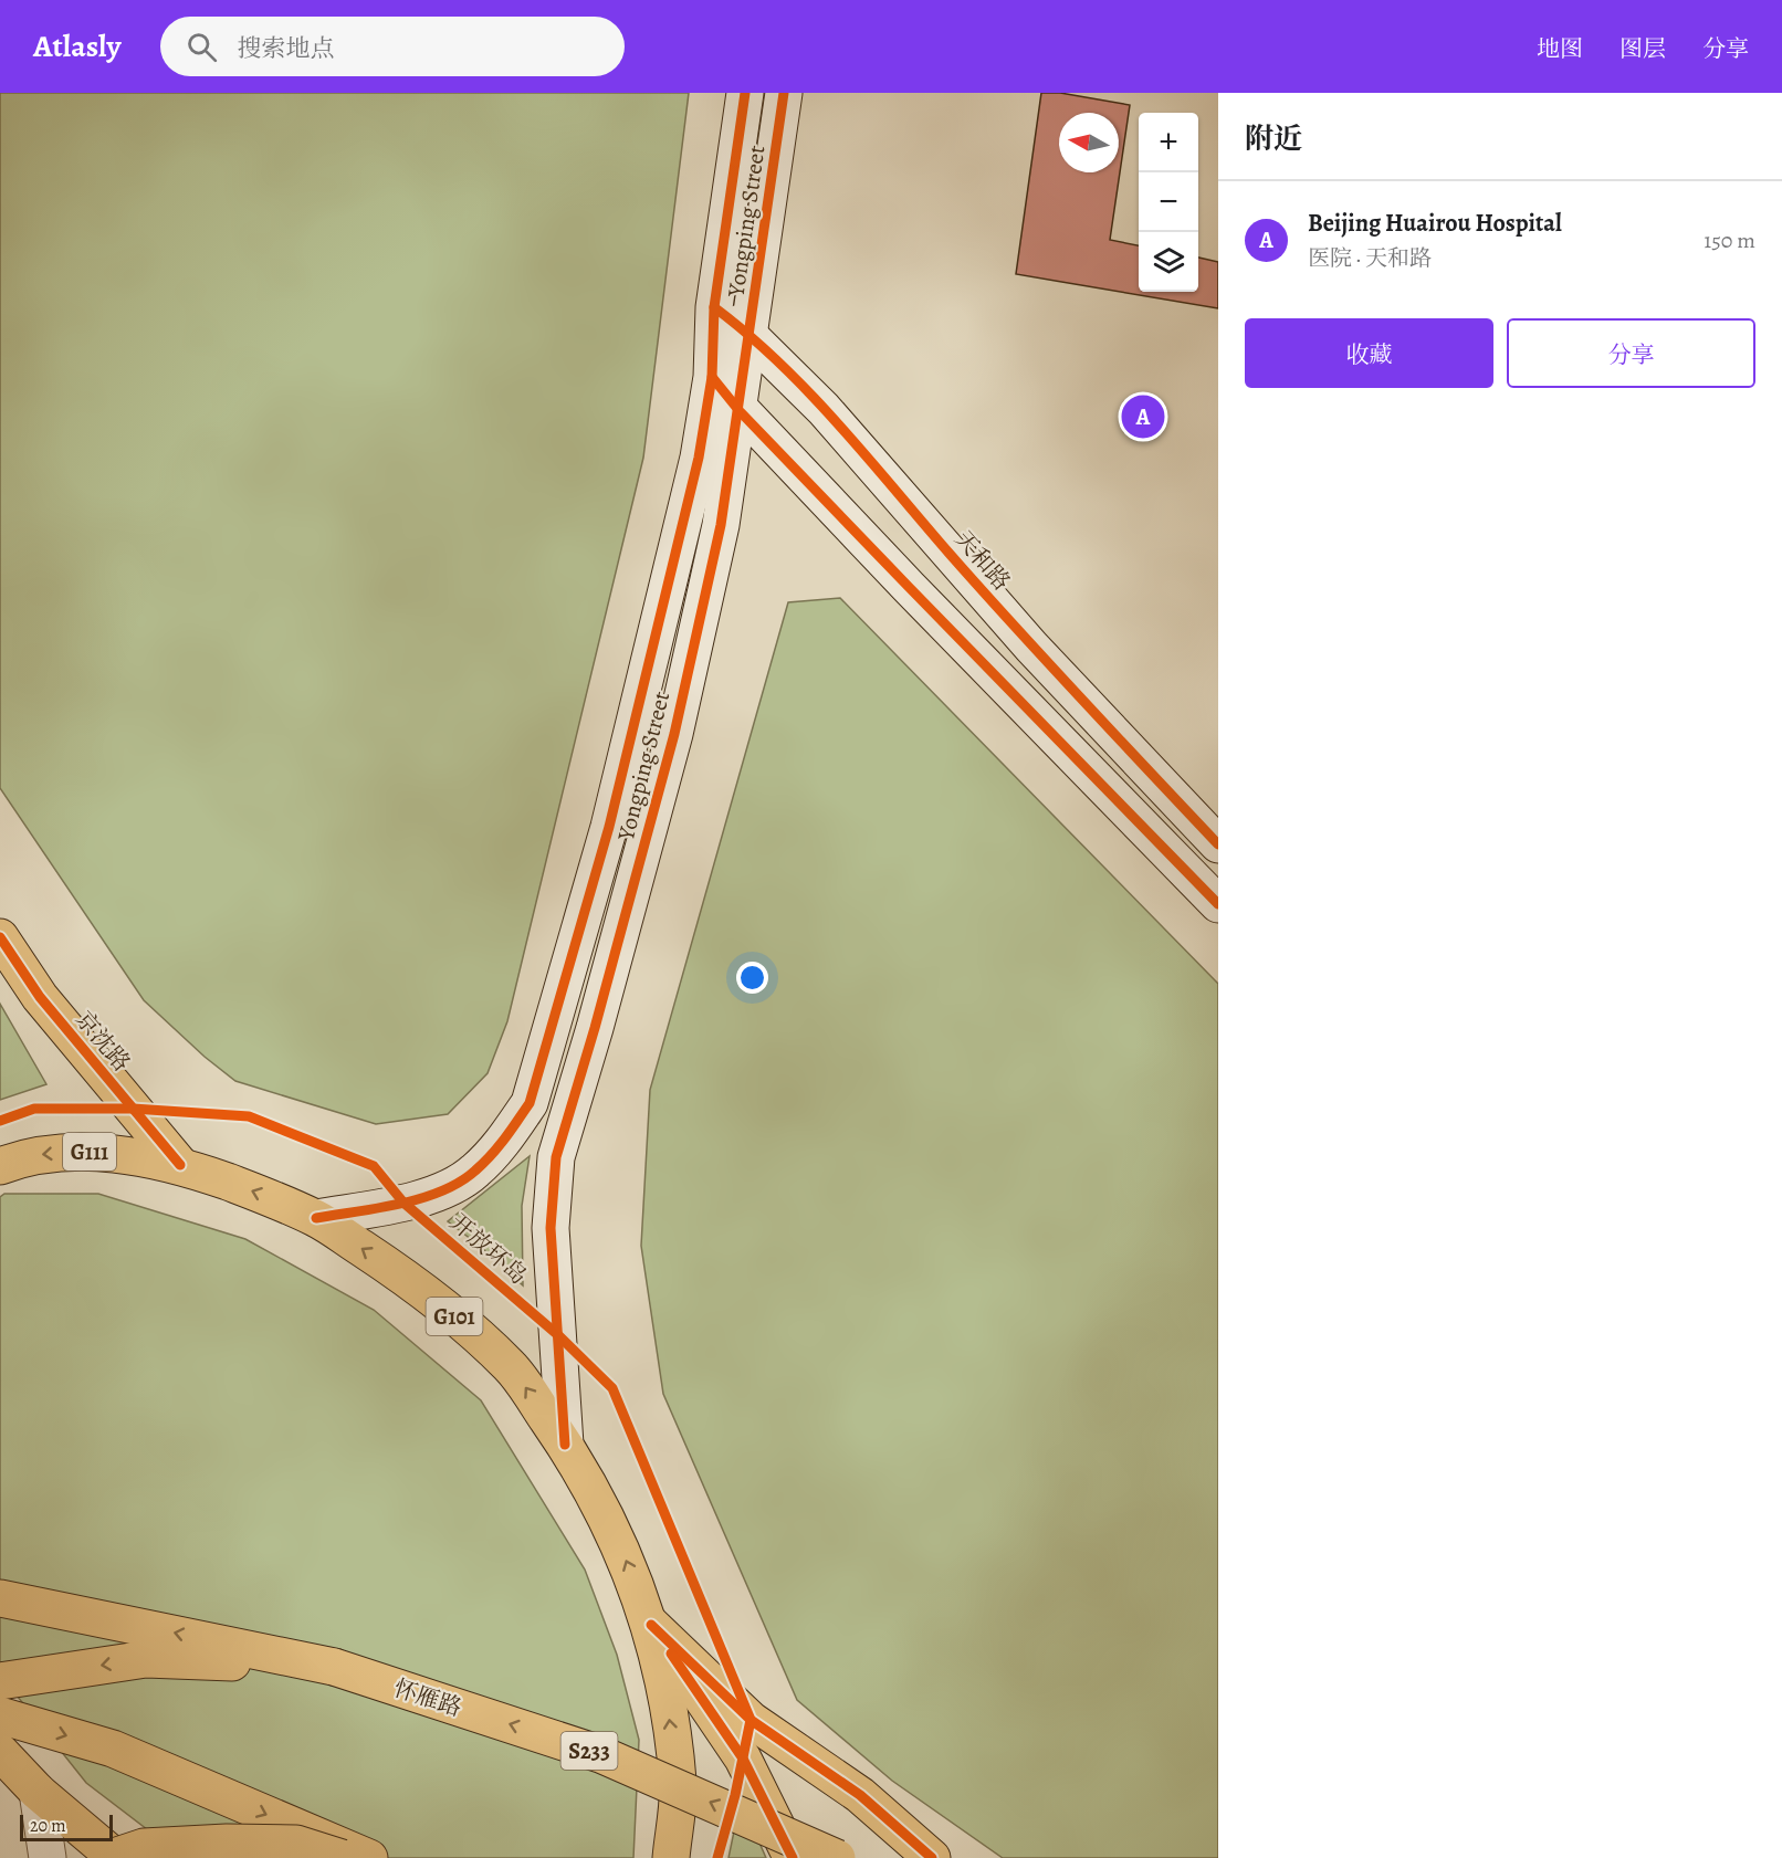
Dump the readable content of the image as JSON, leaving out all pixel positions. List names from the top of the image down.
{
  "streets": {
    "highway": [
      "京沈路",
      "G111",
      "G101",
      "怀雁路",
      "S233"
    ],
    "main road": ["Yongping Street", "天和路"],
    "cycle path": ["开放环岛"]
  },
  "crossings": [
    ["Yongping Street", "天和路"],
    ["Yongping Street", "G101"],
    ["京沈路", "G111"],
    ["京沈路", "G101"],
    ["G111", "G101"]
  ],
  "scale_bar": "20 m",
  "north": "left",
  "page": {
    "header": "Atlasly",
    "search": "搜索地点",
    "nav": ["地图", "图层", "分享"],
    "heading": "附近",
    "map_buttons": ["+", "−"],
    "list": [
      {
        "mark": "A",
        "name": "Beijing Huairou Hospital",
        "note": "医院 · 天和路",
        "value": "150 m"
      }
    ],
    "buttons": ["收藏", "分享"],
    "pins": "A",
    "scale": "20 m"
  }
}
